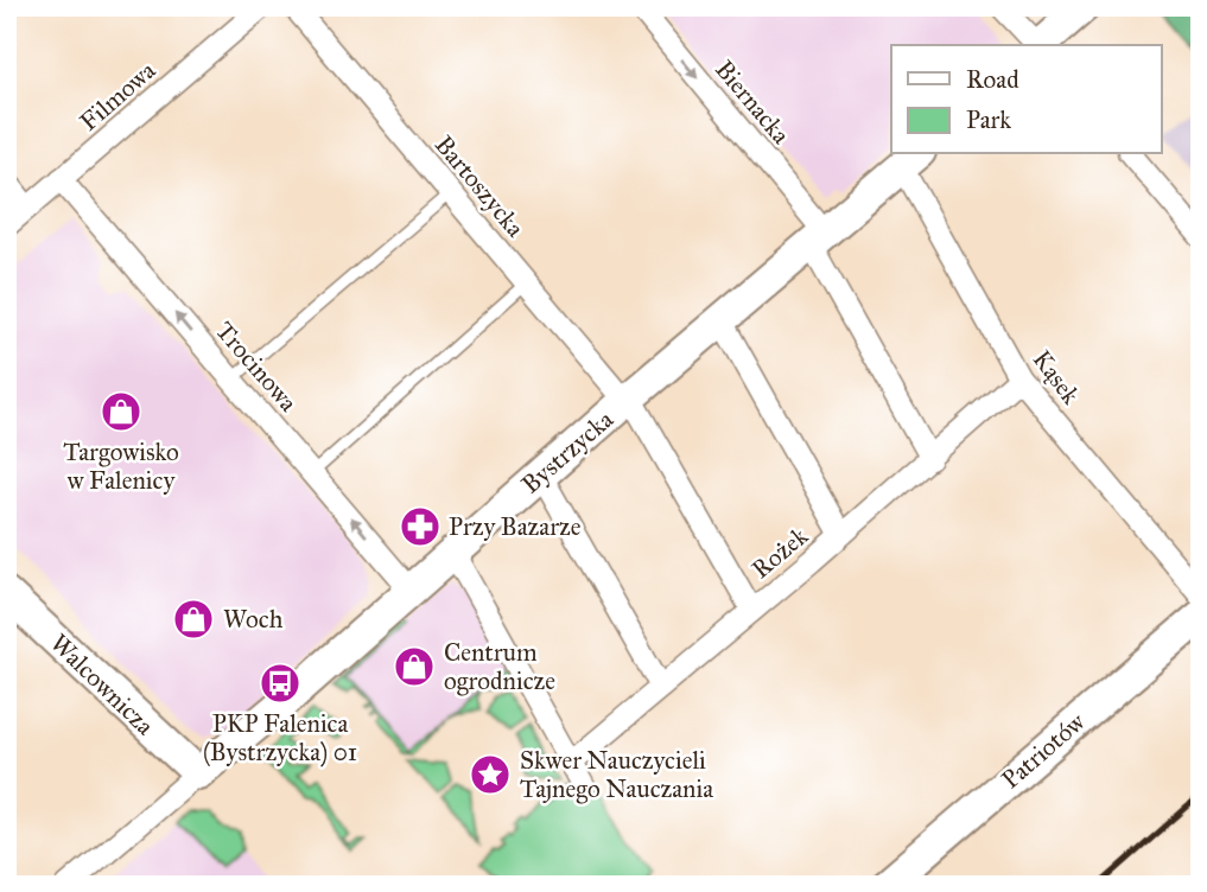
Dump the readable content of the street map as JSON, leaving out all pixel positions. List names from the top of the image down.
{
  "streets": {
    "street": [
      "Filmowa",
      "Biernacka",
      "Bartoszycka",
      "Trocinowa",
      "Kąsek",
      "Bystrzycka",
      "Rożek",
      "Walcownicza",
      "Patriotów"
    ]
  },
  "crossings": [
    ["Filmowa", "Trocinowa"],
    ["Biernacka", "Bystrzycka"],
    ["Biernacka", "Rożek"],
    ["Bartoszycka", "Bystrzycka"],
    ["Bartoszycka", "Rożek"],
    ["Trocinowa", "Bystrzycka"],
    ["Kąsek", "Bystrzycka"],
    ["Kąsek", "Rożek"],
    ["Bystrzycka", "Walcownicza"]
  ],
  "one_way": ["Biernacka", "Trocinowa"],
  "places": {
    "shop": ["Targowisko w Falenicy", "Woch", "Centrum ogrodnicze"],
    "pharmacy": ["Przy Bazarze"],
    "bus stop": ["PKP Falenica (Bystrzycka) 01"],
    "place": ["Skwer Nauczycieli Tajnego Nauczania"]
  },
  "legend": ["Road", "Park"]
}
